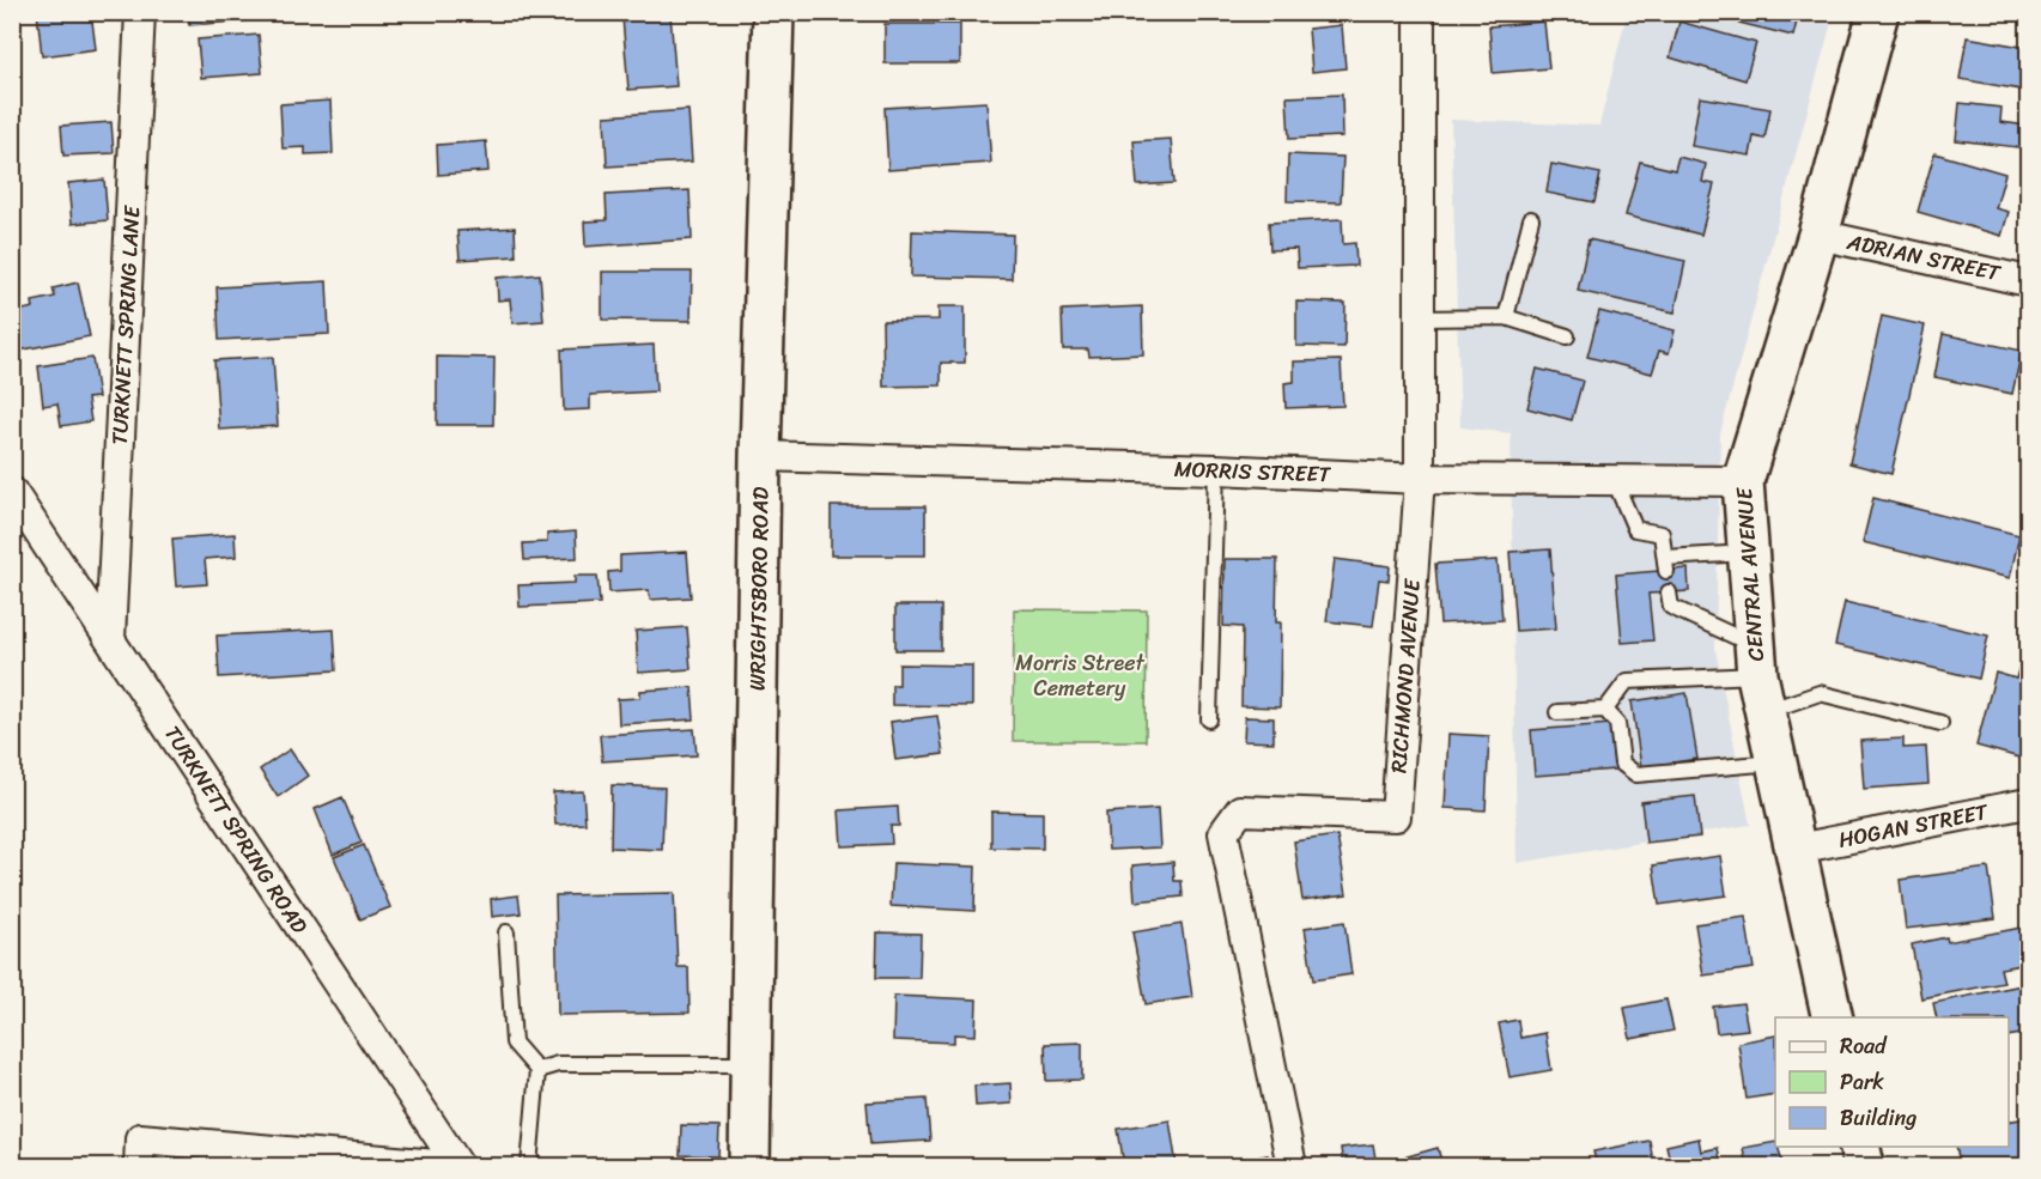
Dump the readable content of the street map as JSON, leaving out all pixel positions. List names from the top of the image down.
{
  "streets": {
    "main road": ["CENTRAL AVENUE", "WRIGHTSBORO ROAD"],
    "street": [
      "ADRIAN STREET",
      "TURKNETT SPRING LANE",
      "MORRIS STREET",
      "RICHMOND AVENUE",
      "HOGAN STREET",
      "TURKNETT SPRING ROAD"
    ]
  },
  "crossings": [
    ["ADRIAN STREET", "CENTRAL AVENUE"],
    ["TURKNETT SPRING LANE", "TURKNETT SPRING ROAD"],
    ["MORRIS STREET", "CENTRAL AVENUE"],
    ["MORRIS STREET", "WRIGHTSBORO ROAD"],
    ["MORRIS STREET", "RICHMOND AVENUE"],
    ["CENTRAL AVENUE", "HOGAN STREET"]
  ],
  "parks": ["Morris Street Cemetery"],
  "legend": ["Road", "Park", "Building"]
}
